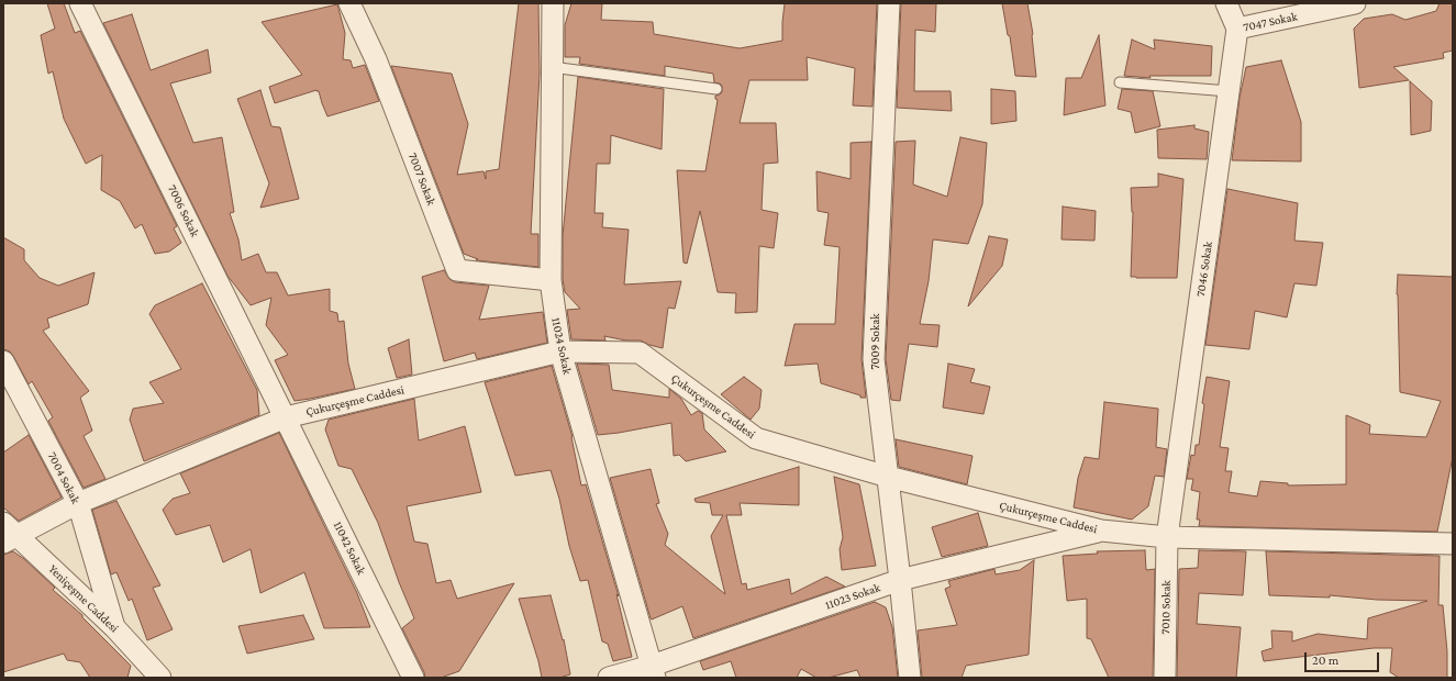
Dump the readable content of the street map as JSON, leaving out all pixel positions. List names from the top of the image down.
{
  "streets": {
    "street": [
      "7047 Sokak",
      "7007 Sokak",
      "7006 Sokak",
      "7046 Sokak",
      "7009 Sokak",
      "11024 Sokak",
      "Çukurçeşme Caddesi",
      "7004 Sokak",
      "11042 Sokak",
      "11023 Sokak",
      "Yeniçeşme Caddesi",
      "7010 Sokak"
    ]
  },
  "crossings": [
    ["7047 Sokak", "7046 Sokak"],
    ["7007 Sokak", "11024 Sokak"],
    ["7006 Sokak", "Çukurçeşme Caddesi"],
    ["7006 Sokak", "11042 Sokak"],
    ["7046 Sokak", "Çukurçeşme Caddesi"],
    ["7046 Sokak", "7010 Sokak"],
    ["7009 Sokak", "Çukurçeşme Caddesi"],
    ["7009 Sokak", "11023 Sokak"],
    ["11024 Sokak", "Çukurçeşme Caddesi"],
    ["11024 Sokak", "11023 Sokak"],
    ["Çukurçeşme Caddesi", "7004 Sokak"],
    ["Çukurçeşme Caddesi", "11042 Sokak"],
    ["Çukurçeşme Caddesi", "11023 Sokak"],
    ["Çukurçeşme Caddesi", "Yeniçeşme Caddesi"],
    ["Çukurçeşme Caddesi", "7010 Sokak"],
    ["7004 Sokak", "Yeniçeşme Caddesi"]
  ],
  "scale_bar": "20 m"
}
